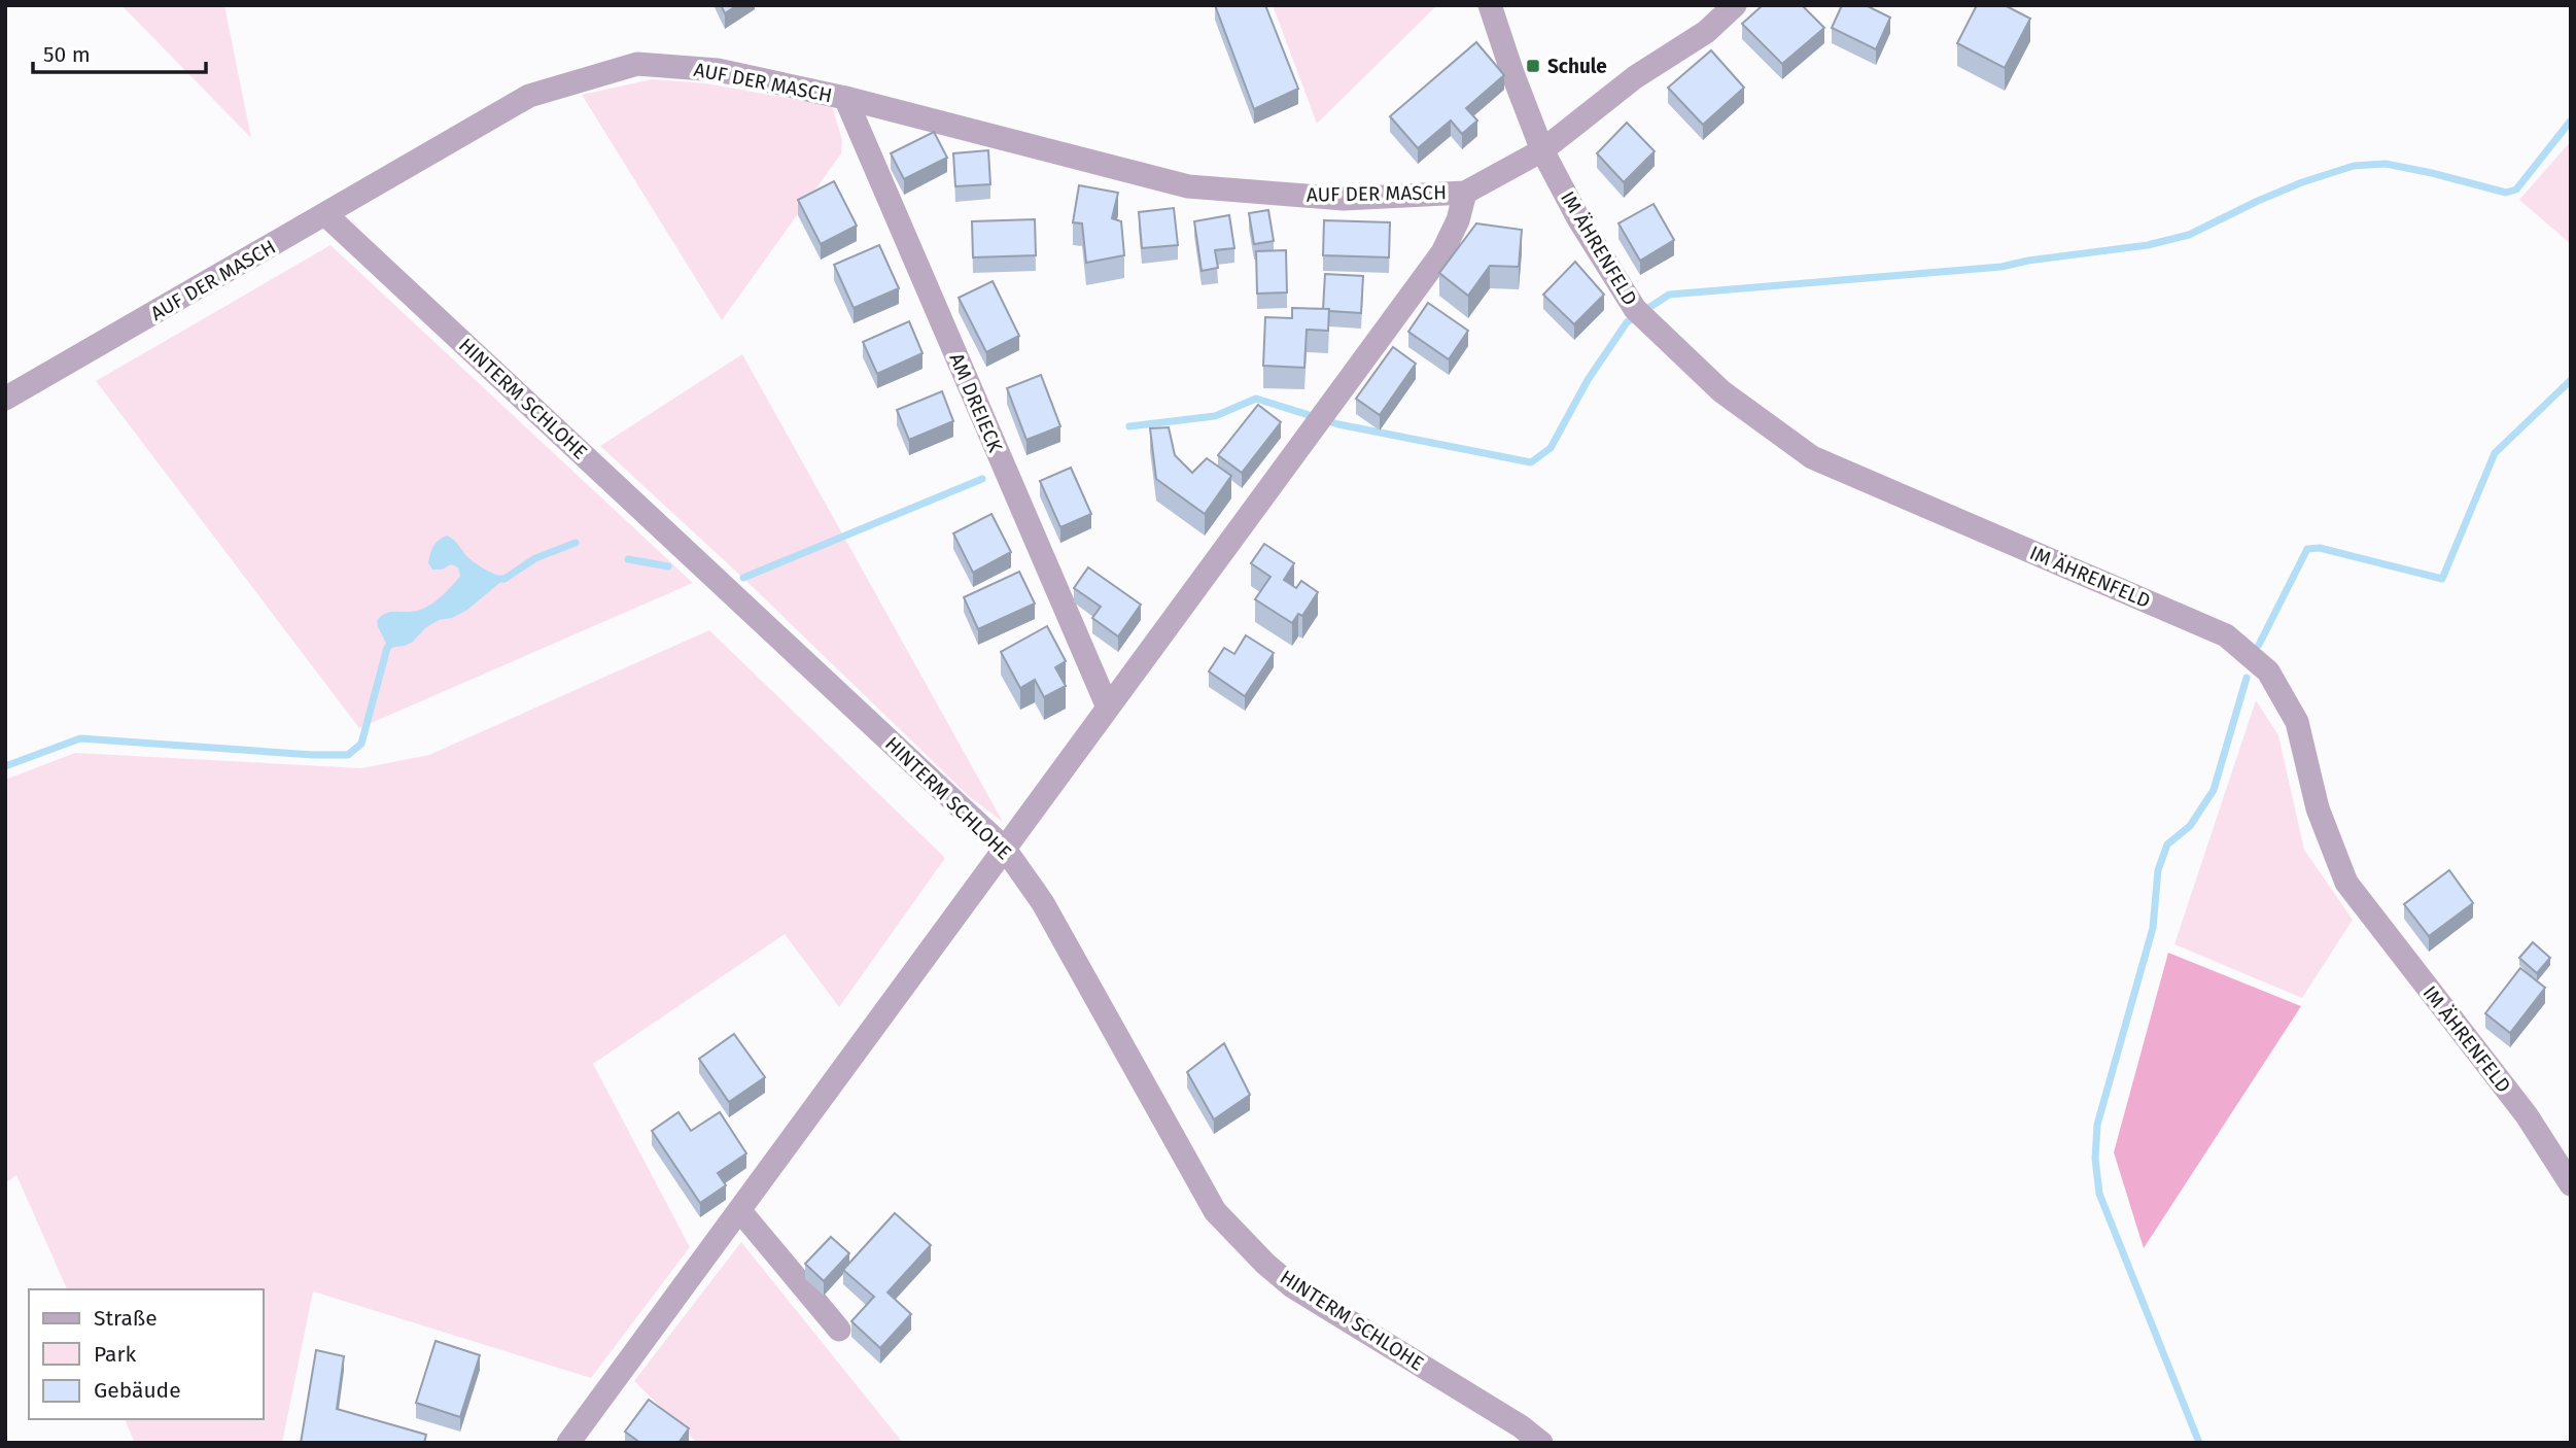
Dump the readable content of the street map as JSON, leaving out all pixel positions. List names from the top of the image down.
{
  "streets": {
    "street": [
      "AUF DER MASCH",
      "IM ÄHRENFELD",
      "HINTERM SCHLOHE",
      "AM DREIECK"
    ]
  },
  "crossings": [
    ["AUF DER MASCH", "HINTERM SCHLOHE"],
    ["AUF DER MASCH", "AM DREIECK"]
  ],
  "places": {
    "transit": ["Schule"]
  },
  "legend": ["Straße", "Park", "Gebäude"],
  "scale_bar": "50 m"
}
